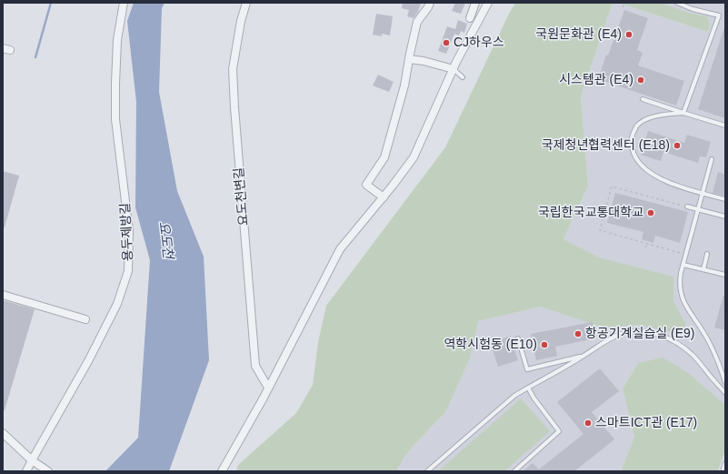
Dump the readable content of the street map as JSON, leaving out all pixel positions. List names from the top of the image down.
{
  "streets": {
    "street": ["요도천변길", "용두제방길"]
  },
  "water": ["요도천"],
  "places": [
    "국원문화관 (E4)",
    "CJ하우스",
    "시스템관 (E4)",
    "국제청년협력센터 (E18)",
    "국립한국교통대학교",
    "항공기계실습실 (E9)",
    "역학시험동 (E10)",
    "스마트ICT관 (E17)"
  ]
}
